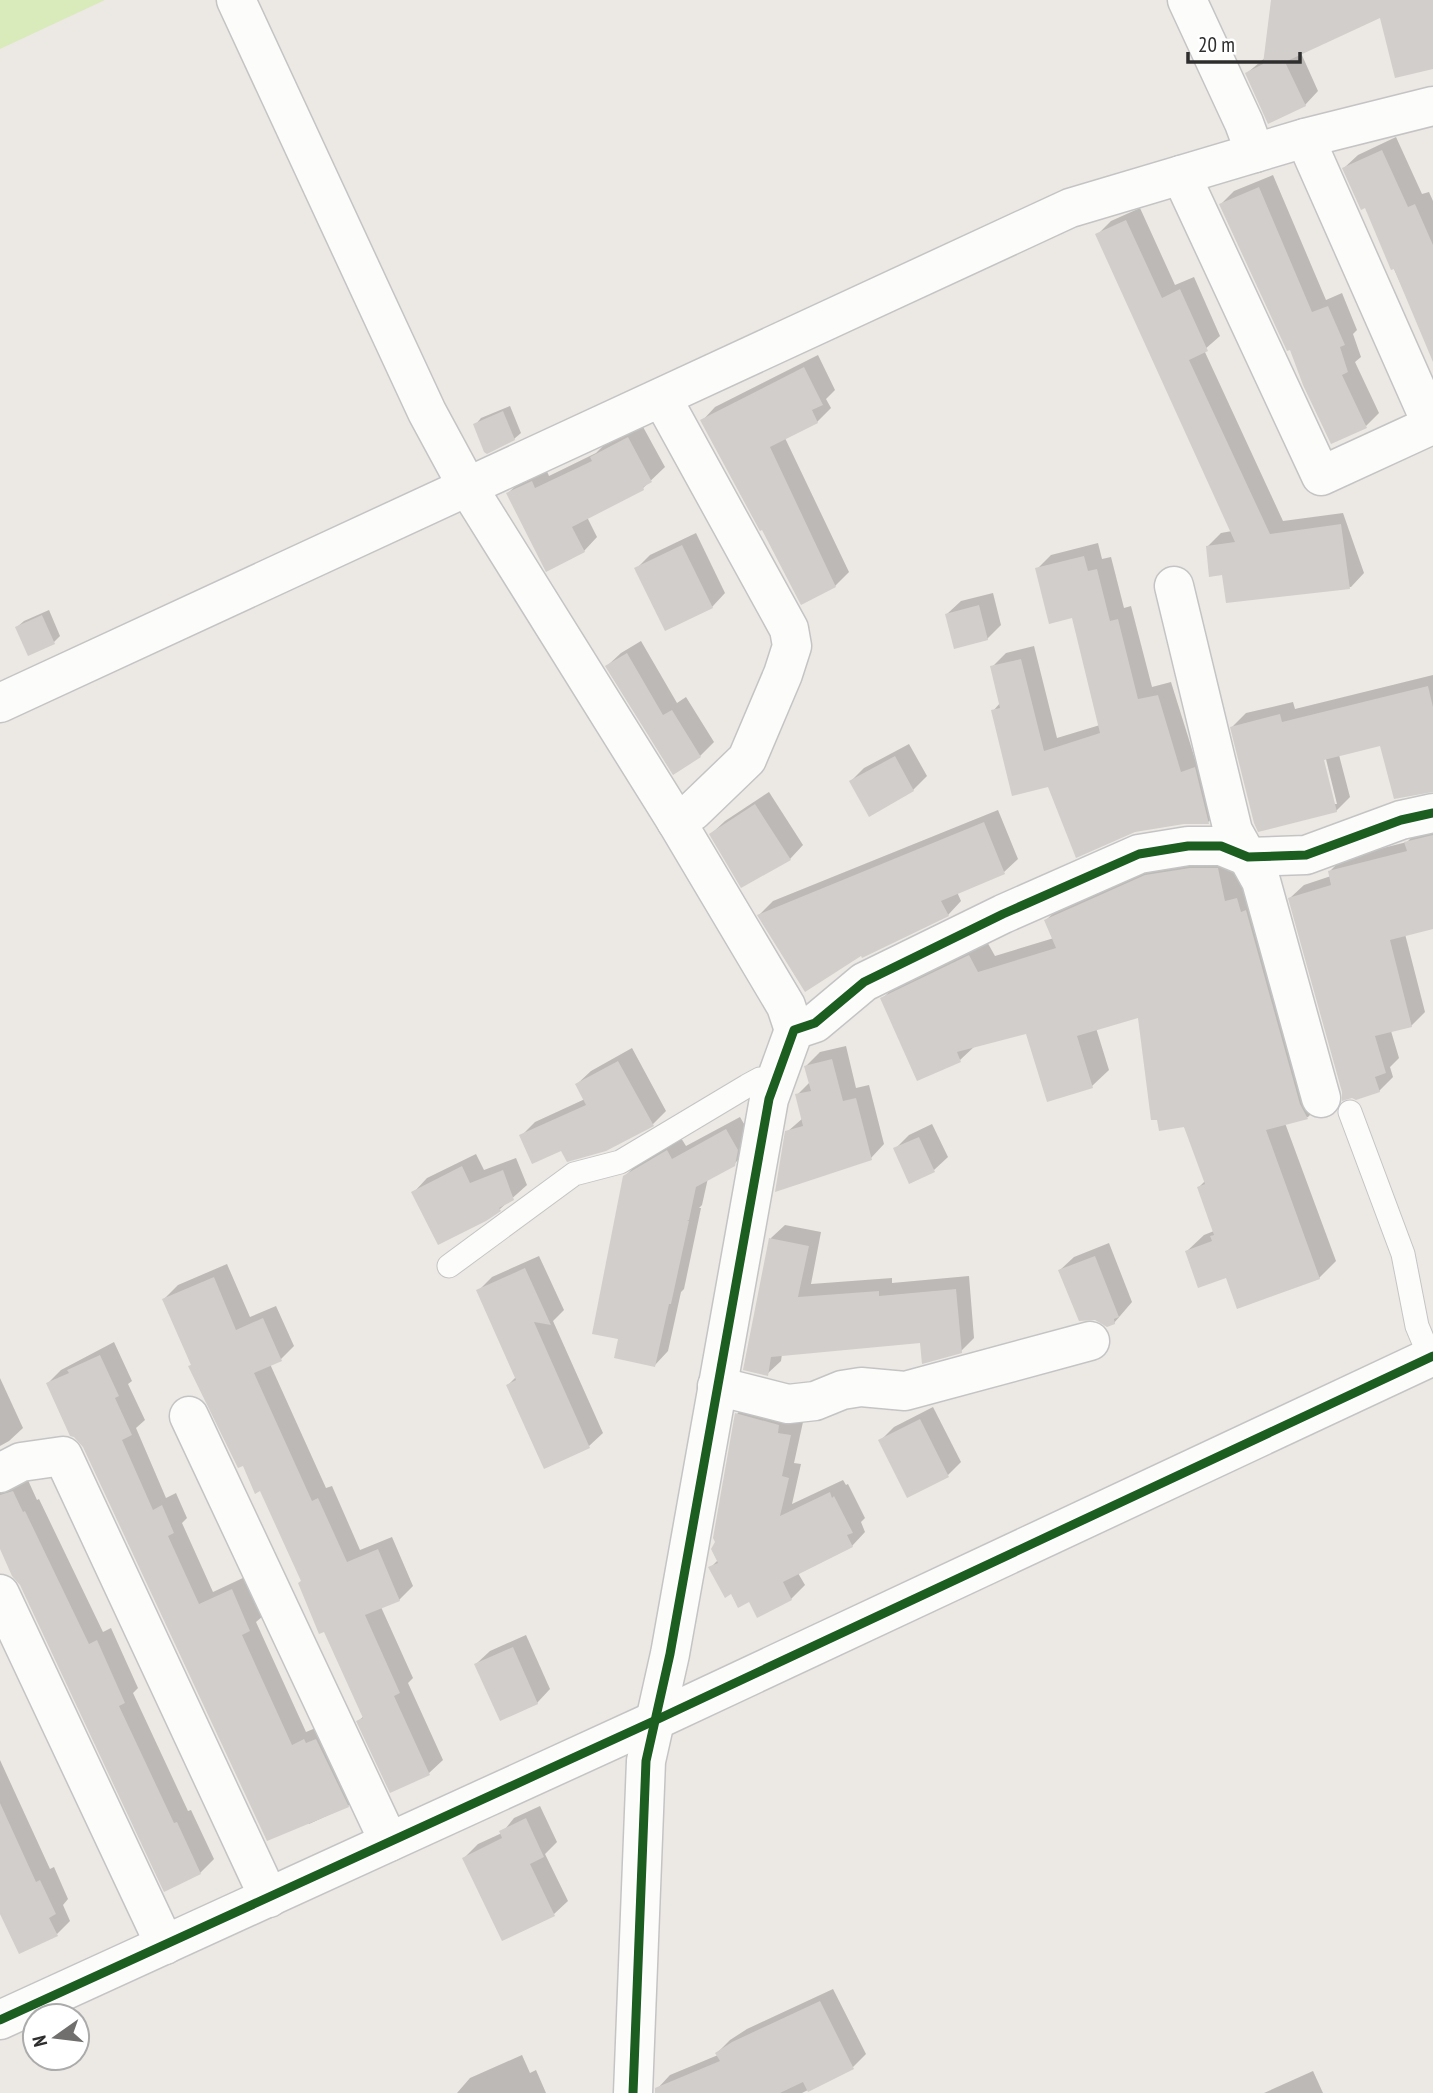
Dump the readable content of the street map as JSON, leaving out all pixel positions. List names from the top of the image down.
{
  "scale_bar": "20 m",
  "north": "left"
}
